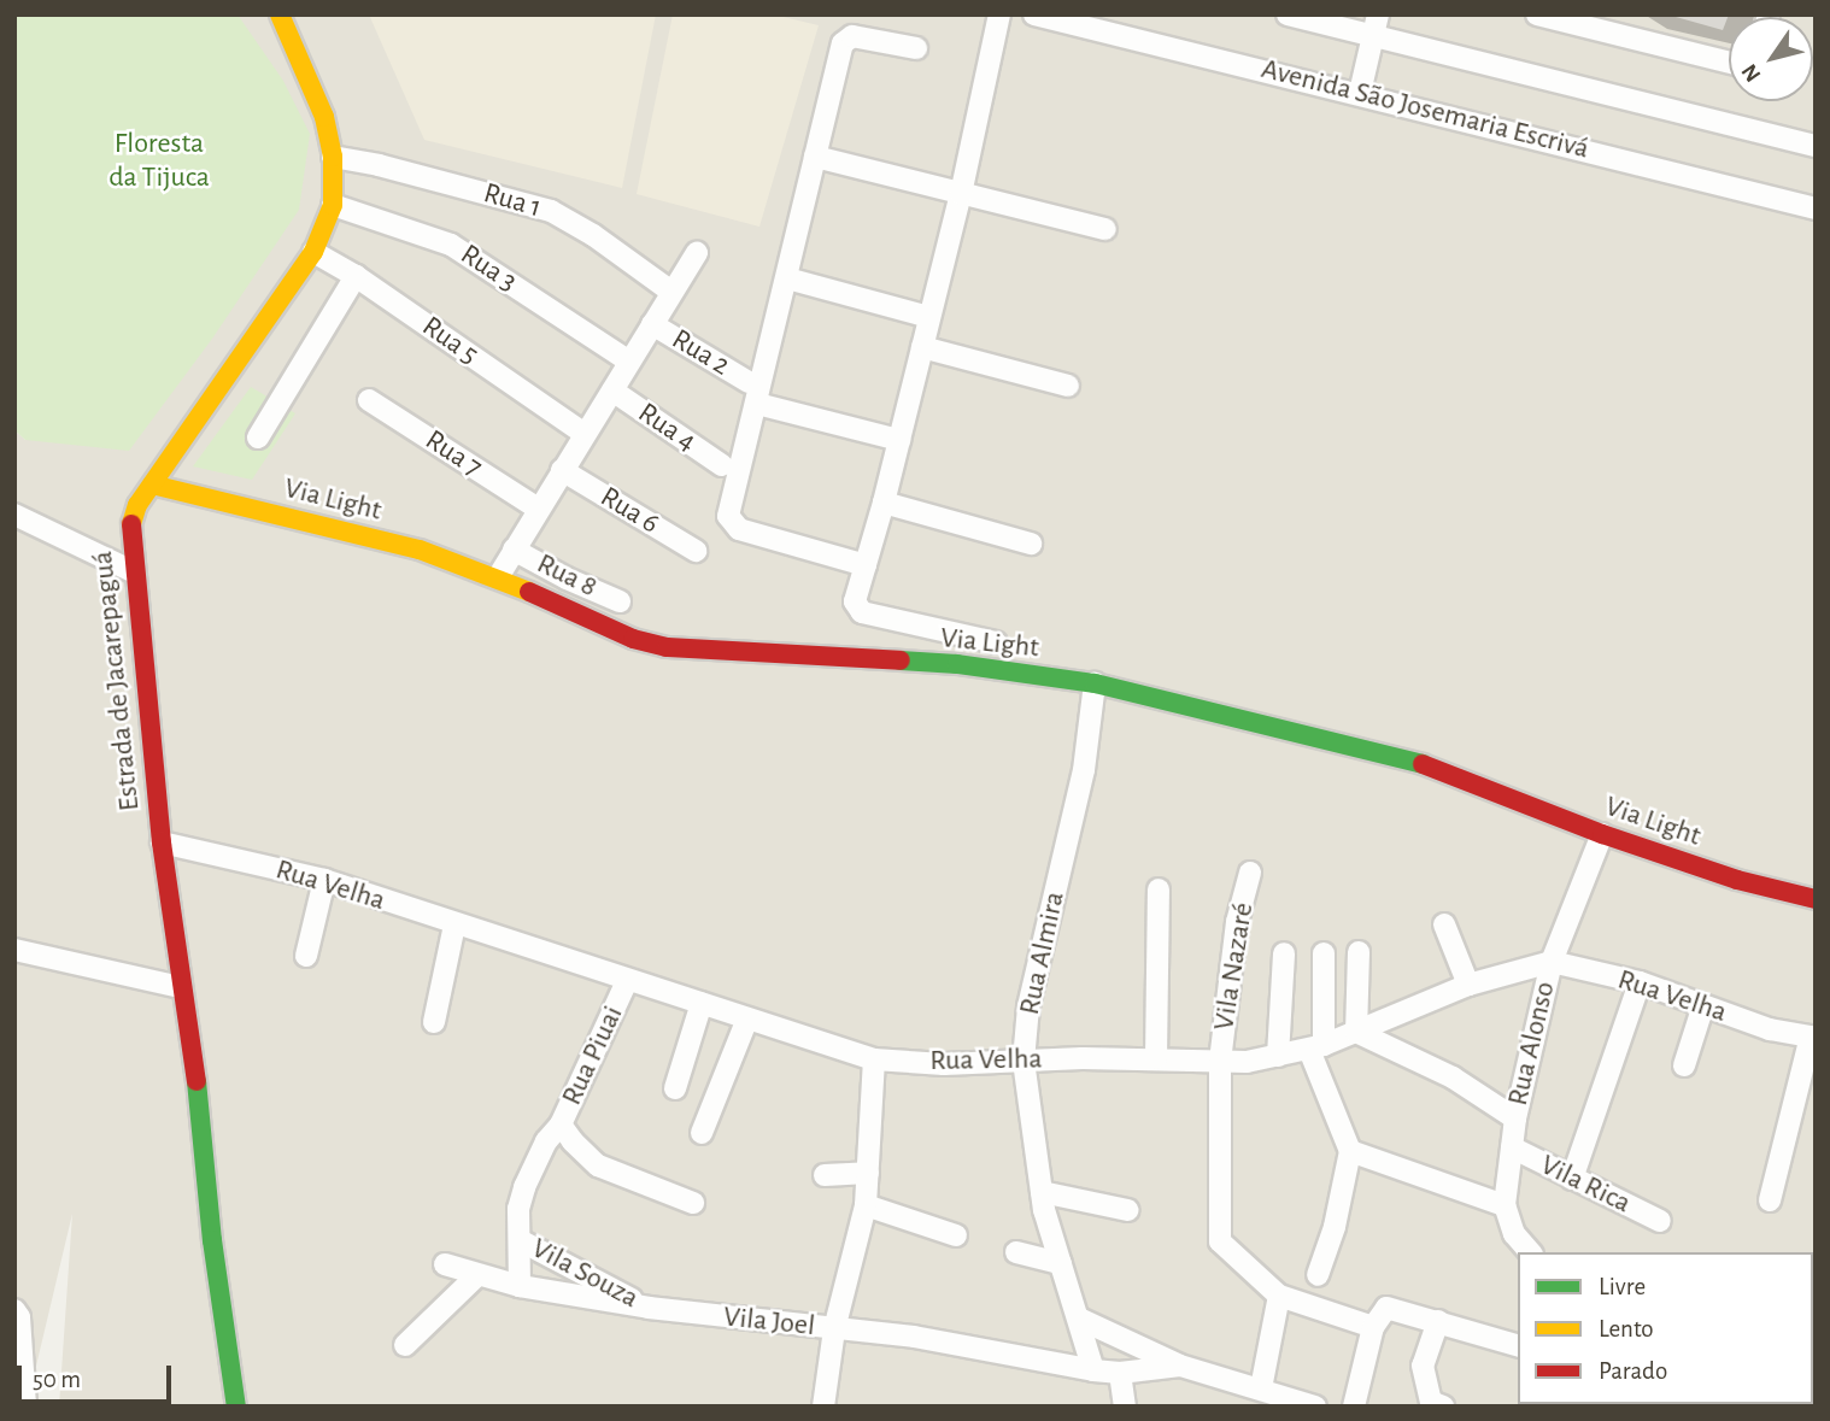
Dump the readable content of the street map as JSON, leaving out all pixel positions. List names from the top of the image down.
{
  "streets": {
    "street": [
      "Avenida São Josemaria Escrivá",
      "Rua 1",
      "Rua 3",
      "Rua 5",
      "Rua 2",
      "Rua 4",
      "Rua 7",
      "Via Light",
      "Rua 6",
      "Rua 8",
      "Estrada de Jacarepaguá",
      "Rua Velha",
      "Rua Almira",
      "Vila Nazaré",
      "Rua Alonso",
      "Rua Piuai",
      "Vila Rica",
      "Vila Souza",
      "Vila Joel"
    ]
  },
  "crossings": [
    ["Rua 1", "Estrada de Jacarepaguá"],
    ["Rua 3", "Estrada de Jacarepaguá"],
    ["Rua 5", "Estrada de Jacarepaguá"],
    ["Via Light", "Estrada de Jacarepaguá"],
    ["Via Light", "Rua Almira"],
    ["Via Light", "Rua Alonso"],
    ["Estrada de Jacarepaguá", "Rua Velha"],
    ["Rua Velha", "Rua Almira"],
    ["Rua Velha", "Vila Nazaré"],
    ["Rua Velha", "Rua Alonso"],
    ["Rua Velha", "Rua Piuai"],
    ["Rua Almira", "Vila Joel"],
    ["Rua Alonso", "Vila Rica"],
    ["Vila Souza", "Vila Joel"]
  ],
  "parks": ["Floresta da Tijuca"],
  "legend": ["Livre", "Lento", "Parado"],
  "scale_bar": "50 m",
  "north": "bottom left"
}
